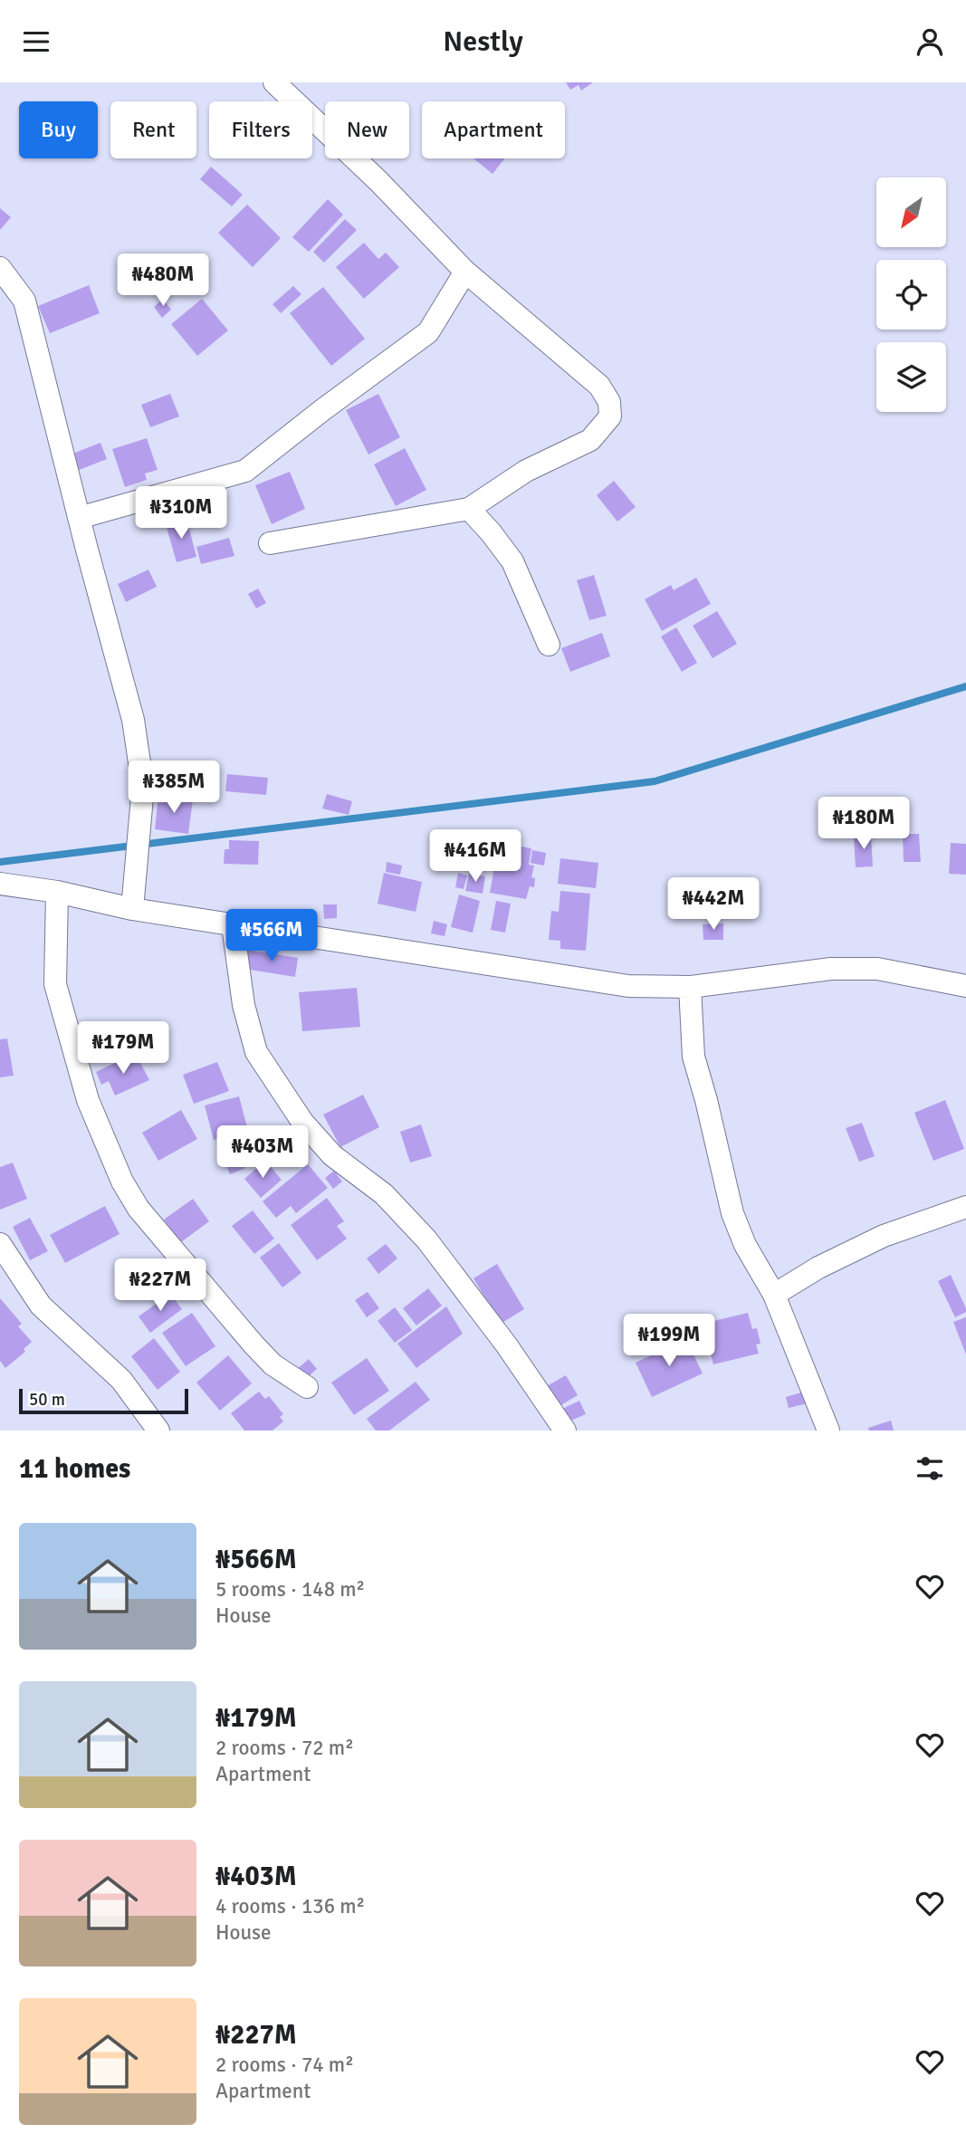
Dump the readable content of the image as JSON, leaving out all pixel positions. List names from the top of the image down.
{
  "scale_bar": "50 m",
  "north": "bottom left",
  "page": {
    "header": "Nestly",
    "chip": [
      "Buy",
      "Rent",
      "Filters",
      "New",
      "Apartment"
    ],
    "price": [
      "₦480M",
      "₦310M",
      "₦385M",
      "₦180M",
      "₦416M",
      "₦442M",
      "₦566M",
      "₦179M",
      "₦403M",
      "₦227M",
      "₦199M"
    ],
    "scale": "50 m",
    "heading": "11 homes",
    "list": [
      {
        "name": "₦566M",
        "note": "5 rooms · 148 m² · House"
      },
      {
        "name": "₦179M",
        "note": "2 rooms · 72 m² · Apartment"
      },
      {
        "name": "₦403M",
        "note": "4 rooms · 136 m² · House"
      },
      {
        "name": "₦227M",
        "note": "2 rooms · 74 m² · Apartment"
      }
    ]
  }
}
